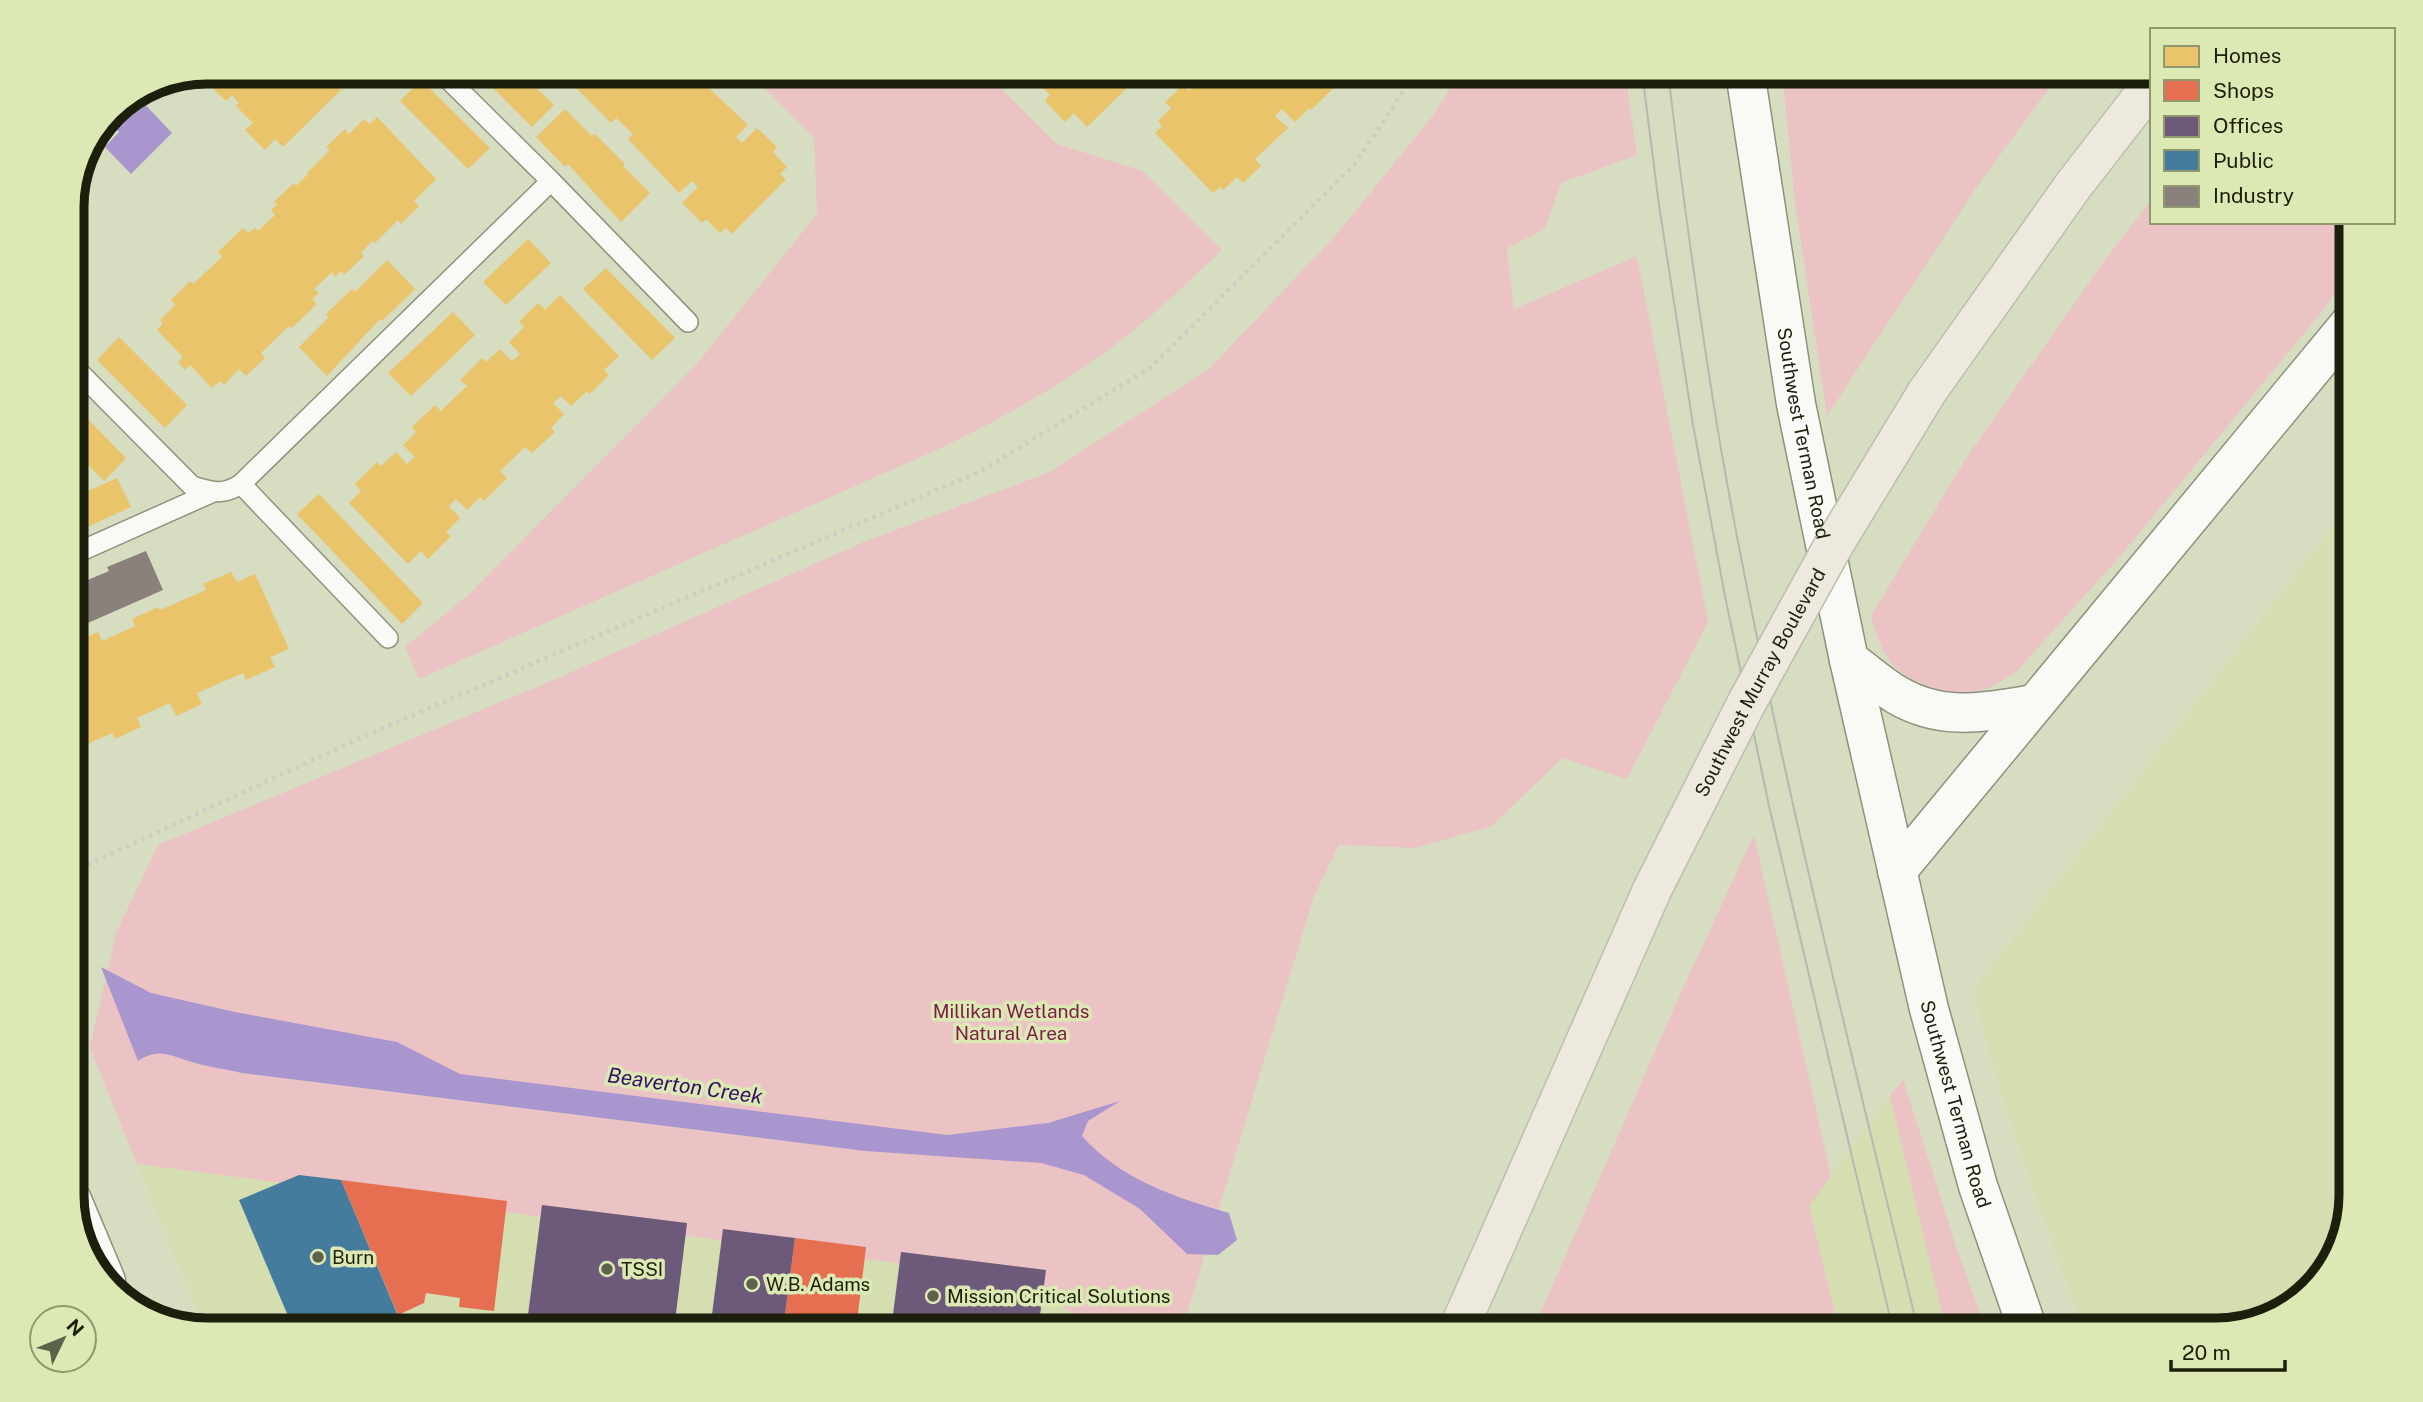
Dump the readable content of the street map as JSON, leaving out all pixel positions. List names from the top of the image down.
{
  "streets": {
    "main road": ["Southwest Murray Boulevard"],
    "street": ["Southwest Terman Road"]
  },
  "water": ["Beaverton Creek"],
  "parks": ["Millikan Wetlands Natural Area"],
  "places": [
    "Burn",
    "TSSI",
    "W.B. Adams",
    "Mission Critical Solutions"
  ],
  "legend": [
    "Homes",
    "Shops",
    "Offices",
    "Public",
    "Industry"
  ],
  "scale_bar": "20 m",
  "north": "top right"
}
